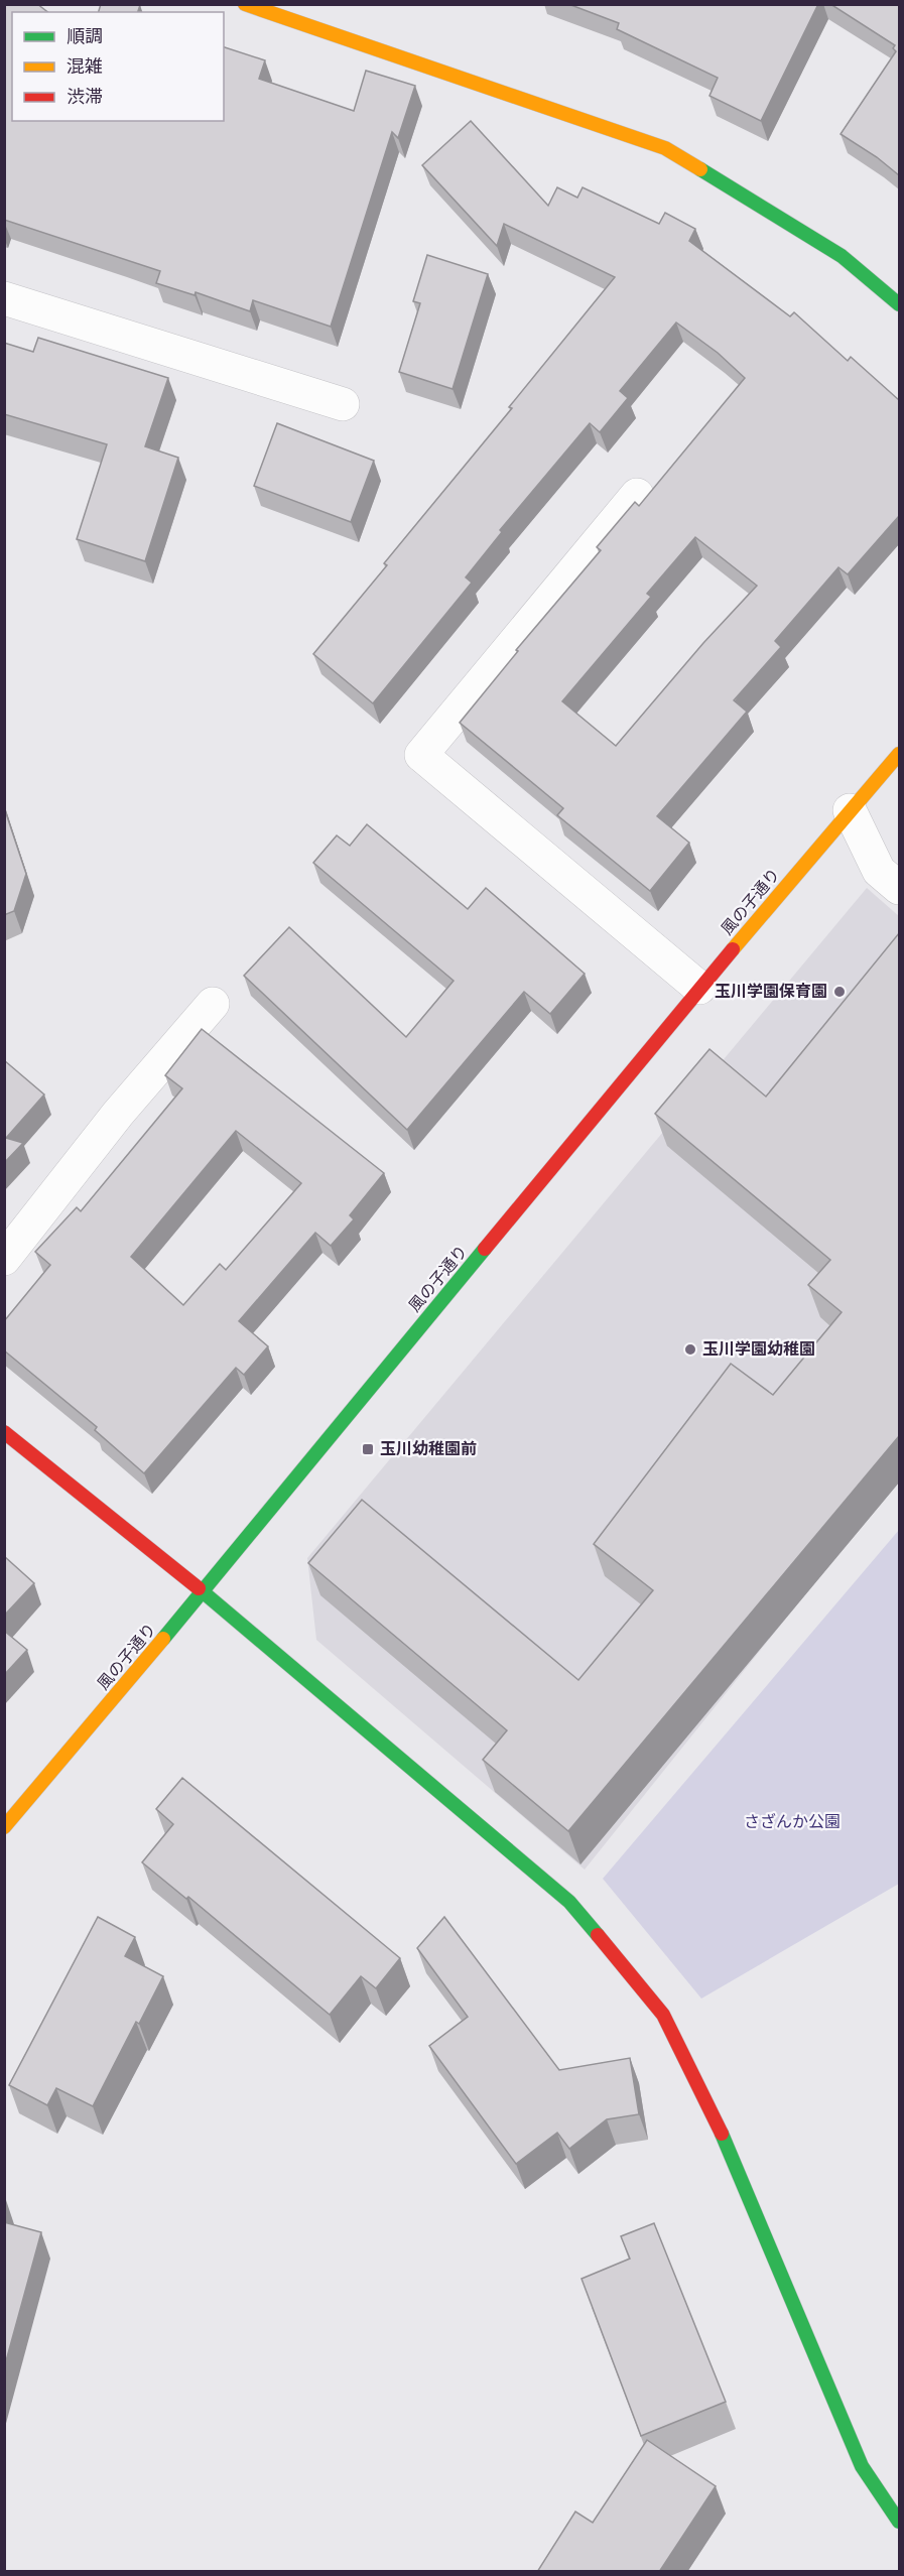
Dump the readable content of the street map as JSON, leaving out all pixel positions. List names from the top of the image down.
{
  "streets": {
    "street": ["風の子通り"]
  },
  "parks": ["さざんか公園"],
  "places": {
    "other": ["玉川学園保育園", "玉川学園幼稚園"],
    "transit": ["玉川幼稚園前"]
  },
  "legend": ["順調", "混雑", "渋滞"]
}
